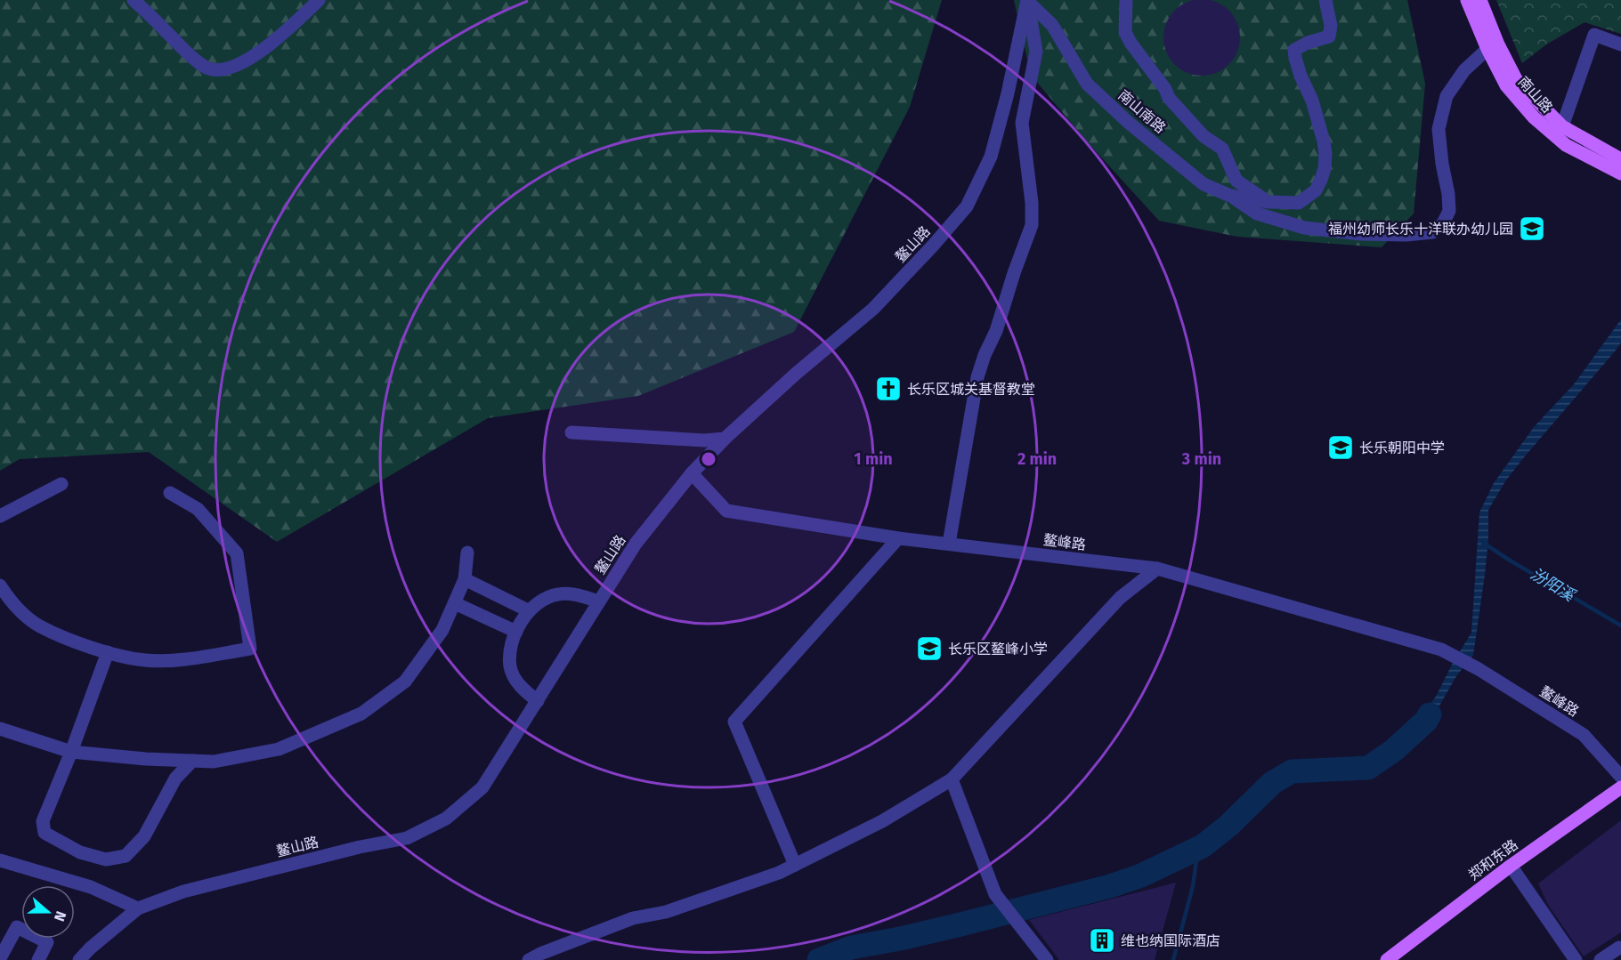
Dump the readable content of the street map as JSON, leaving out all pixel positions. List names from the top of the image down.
{
  "streets": {
    "main road": ["南山路", "郑和东路"],
    "street": ["南山南路", "鳌山路", "鳌峰路"]
  },
  "crossings": [
    ["南山南路", "鳌山路"],
    ["鳌山路", "鳌峰路"]
  ],
  "water": ["汾阳溪"],
  "places": {
    "school or university": ["福州幼师长乐十洋联办幼儿园", "长乐朝阳中学", "长乐区鳌峰小学"],
    "church": ["长乐区城关基督教堂"],
    "building": ["维也纳国际酒店"]
  },
  "north": "right",
  "rings": ["1 min", "2 min", "3 min"]
}
